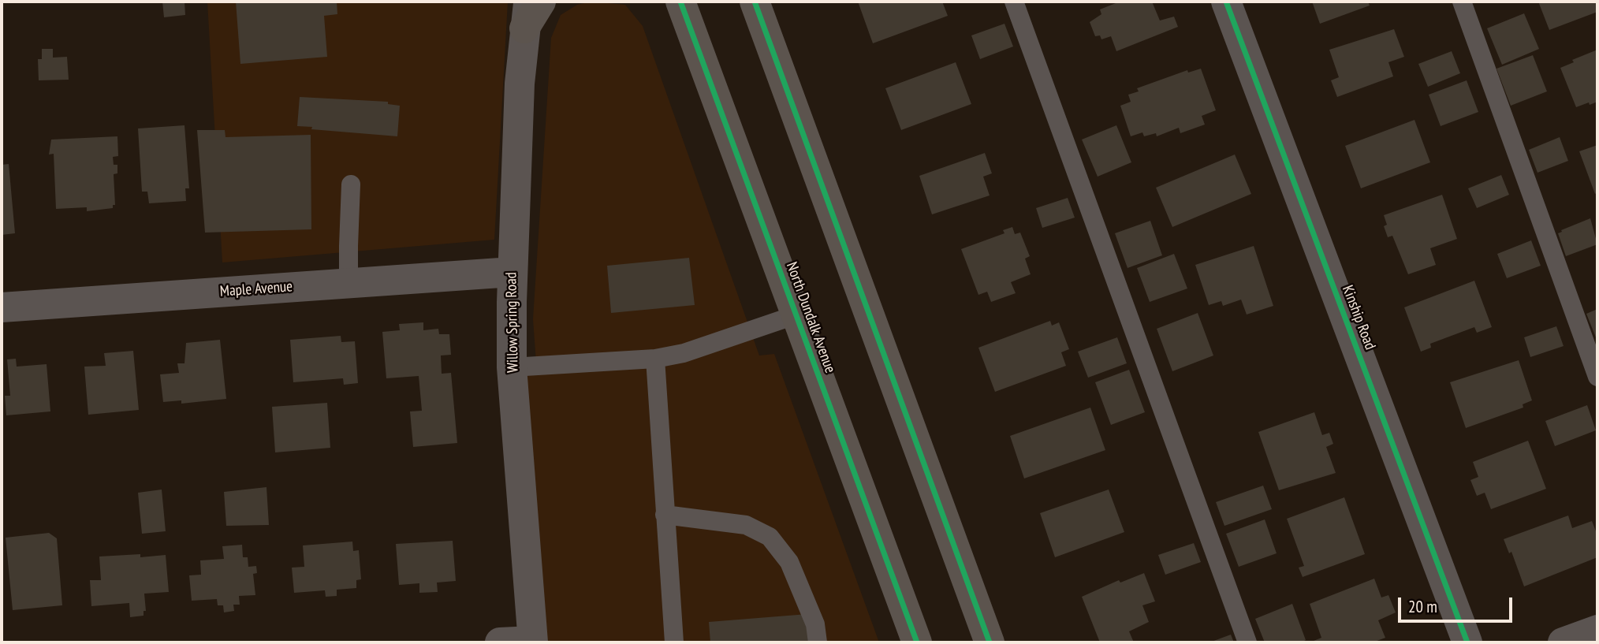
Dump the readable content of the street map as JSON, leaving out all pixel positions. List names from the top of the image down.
{
  "streets": {
    "main road": ["North Dundalk Avenue"],
    "street": ["Maple Avenue", "Kinship Road", "Willow Spring Road"]
  },
  "crossings": [
    ["Maple Avenue", "Willow Spring Road"]
  ],
  "scale_bar": "20 m"
}
